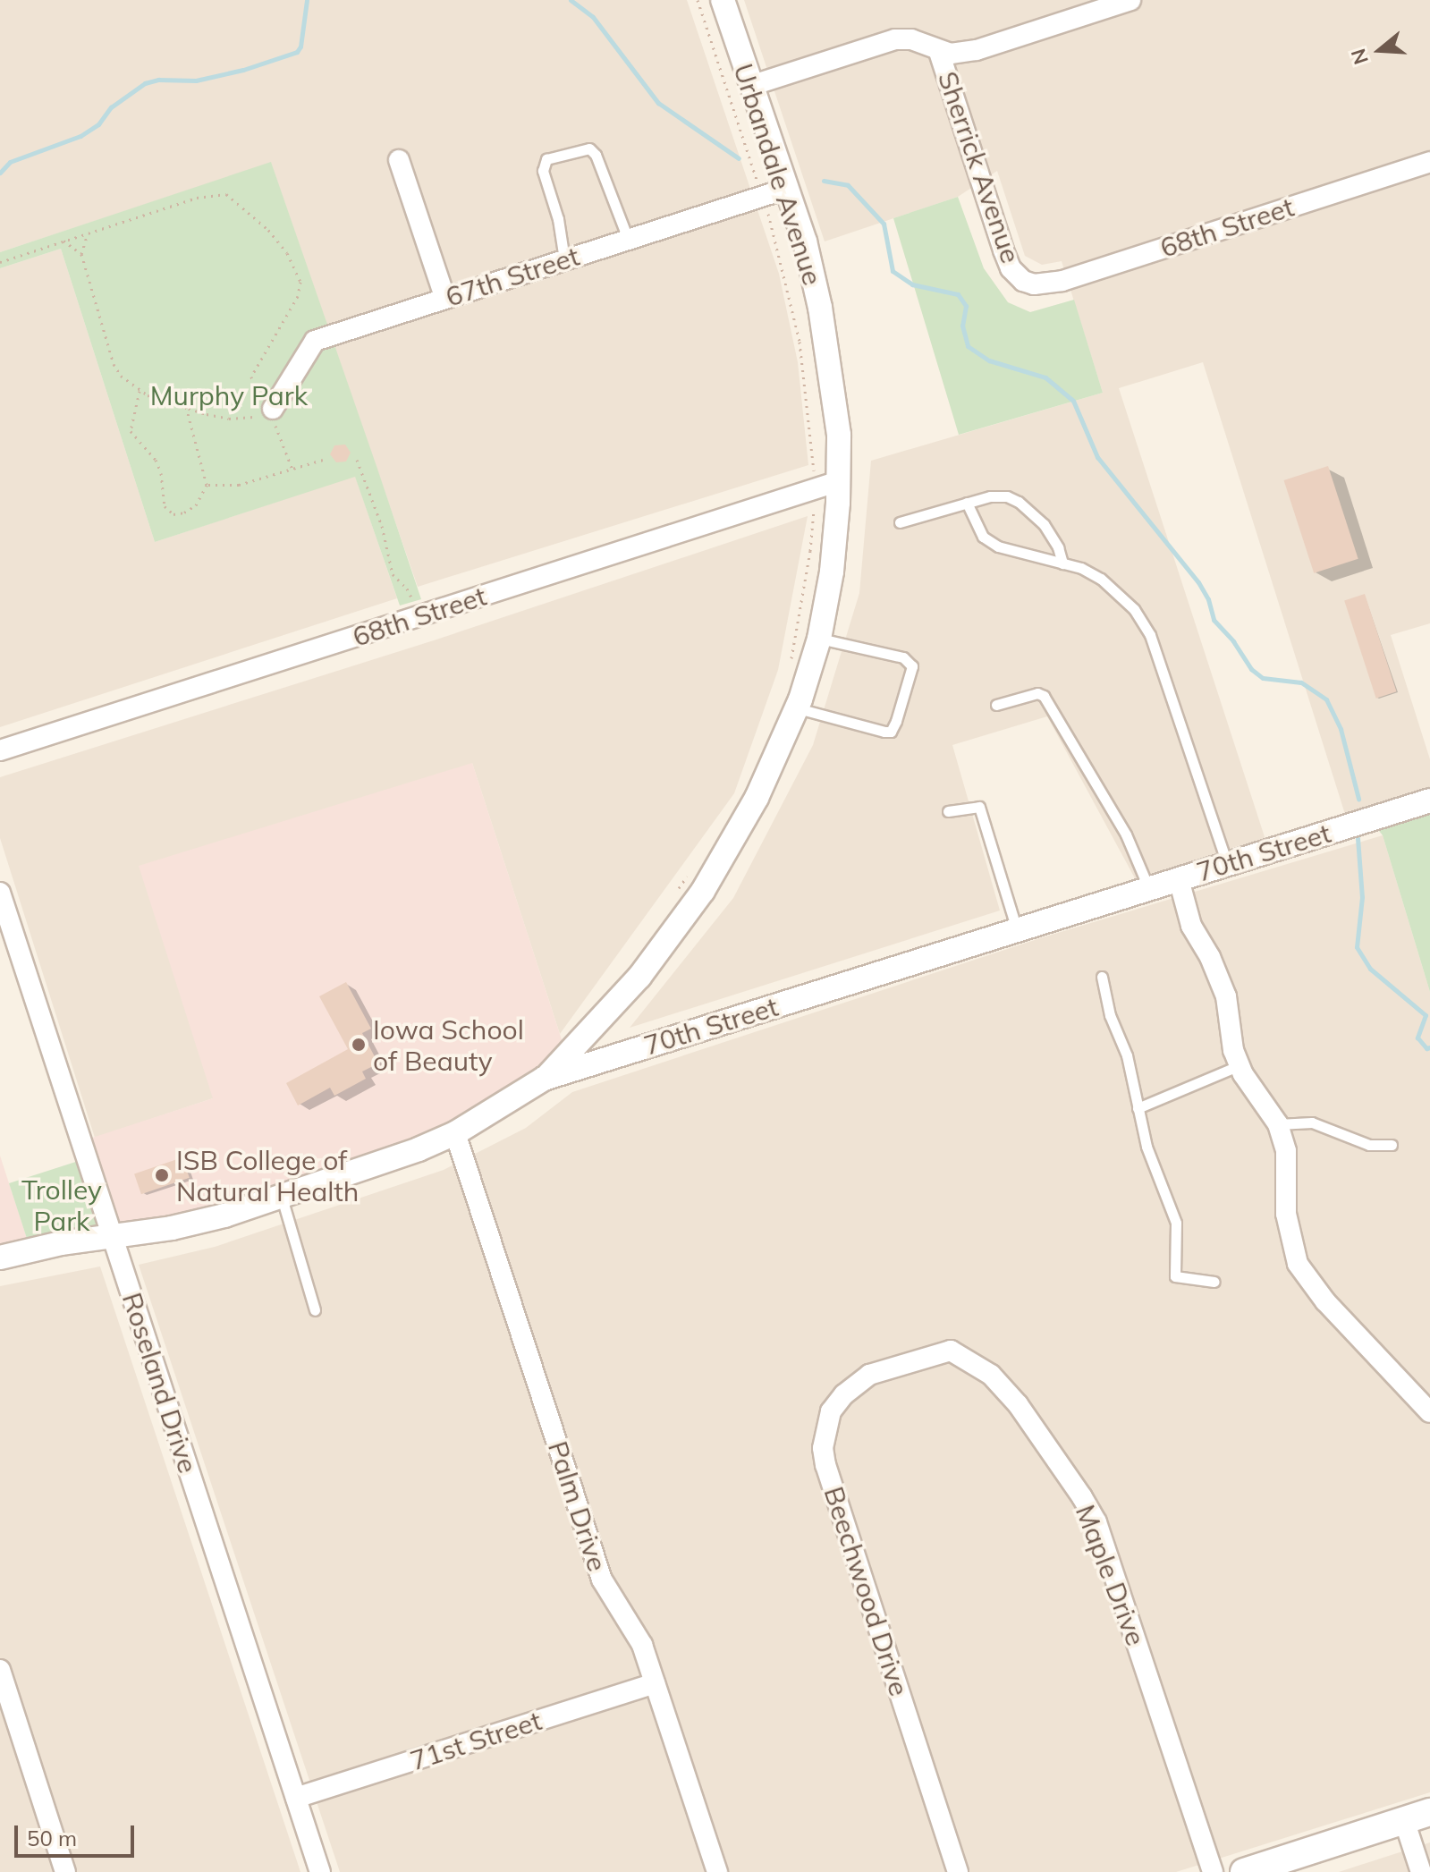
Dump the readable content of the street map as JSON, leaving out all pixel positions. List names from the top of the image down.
{
  "streets": {
    "street": [
      "Sherrick Avenue",
      "Urbandale Avenue",
      "68th Street",
      "67th Street",
      "70th Street",
      "Roseland Drive",
      "Palm Drive",
      "Maple Drive",
      "Beechwood Drive",
      "71st Street"
    ]
  },
  "crossings": [
    ["Sherrick Avenue", "68th Street"],
    ["Urbandale Avenue", "68th Street"],
    ["Urbandale Avenue", "67th Street"],
    ["Urbandale Avenue", "70th Street"],
    ["70th Street", "Roseland Drive"],
    ["70th Street", "Palm Drive"],
    ["Roseland Drive", "71st Street"],
    ["Palm Drive", "71st Street"],
    ["Maple Drive", "Beechwood Drive"]
  ],
  "parks": ["Murphy Park", "Trolley Park"],
  "places": ["Iowa School of Beauty", "ISB College of Natural Health"],
  "scale_bar": "50 m",
  "north": "left"
}
